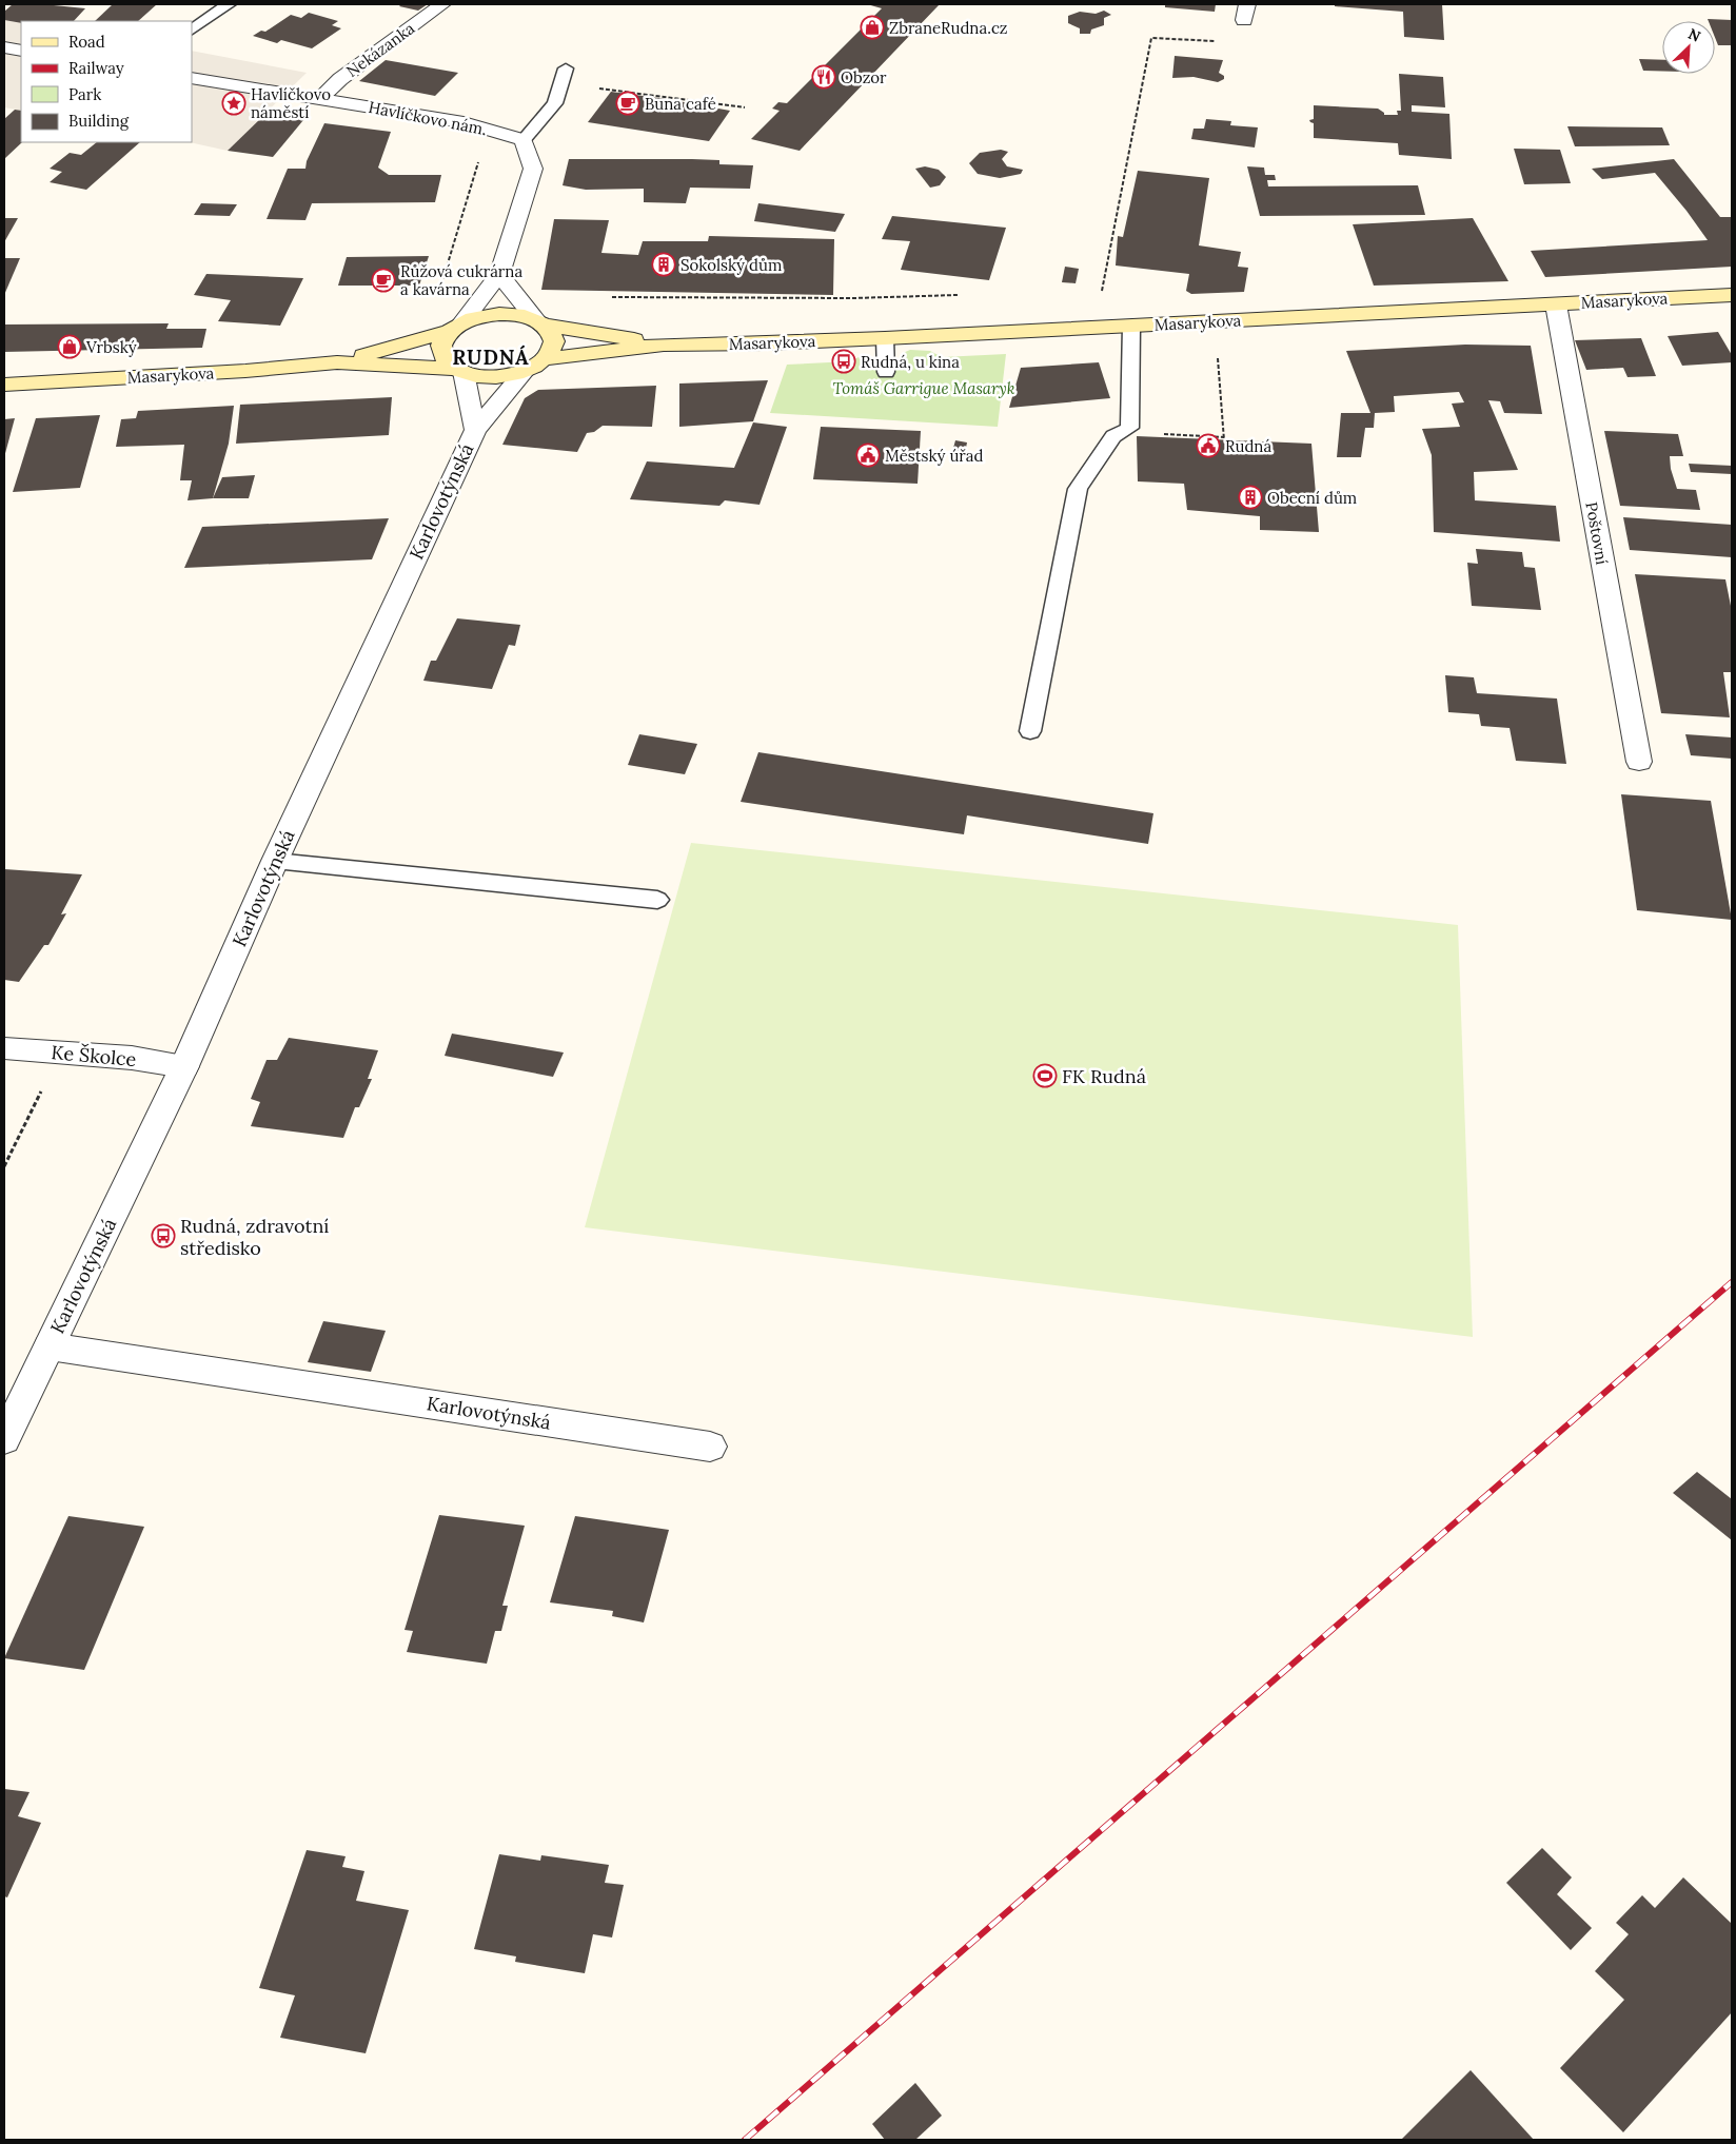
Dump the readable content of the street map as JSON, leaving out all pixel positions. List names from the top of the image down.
{
  "streets": {
    "main road": ["Masarykova"],
    "street": [
      "Nekázanka",
      "Havlíčkovo nám.",
      "Karlovotýnská",
      "Poštovní",
      "Ke Školce"
    ]
  },
  "crossings": [
    ["Nekázanka", "Havlíčkovo nám."],
    ["Masarykova", "Poštovní"],
    ["Karlovotýnská", "Ke Školce"]
  ],
  "districts": ["RUDNÁ"],
  "parks": ["Tomáš Garrigue Masaryk"],
  "places": {
    "shop": ["ZbraneRudna.cz", "Vrbský"],
    "restaurant": ["Obzor"],
    "place": ["Havlíčkovo náměstí"],
    "cafe": ["Buna café", "Růžová cukrárna a kavárna"],
    "building": ["Sokolský dům", "Obecní dům"],
    "bus stop": ["Rudná, u kina", "Rudná, zdravotní středisko"],
    "public building": ["Rudná", "Městský úřad"],
    "sports": ["FK Rudná"]
  },
  "legend": [
    "Road",
    "Railway",
    "Park",
    "Building"
  ],
  "north": "top right"
}
